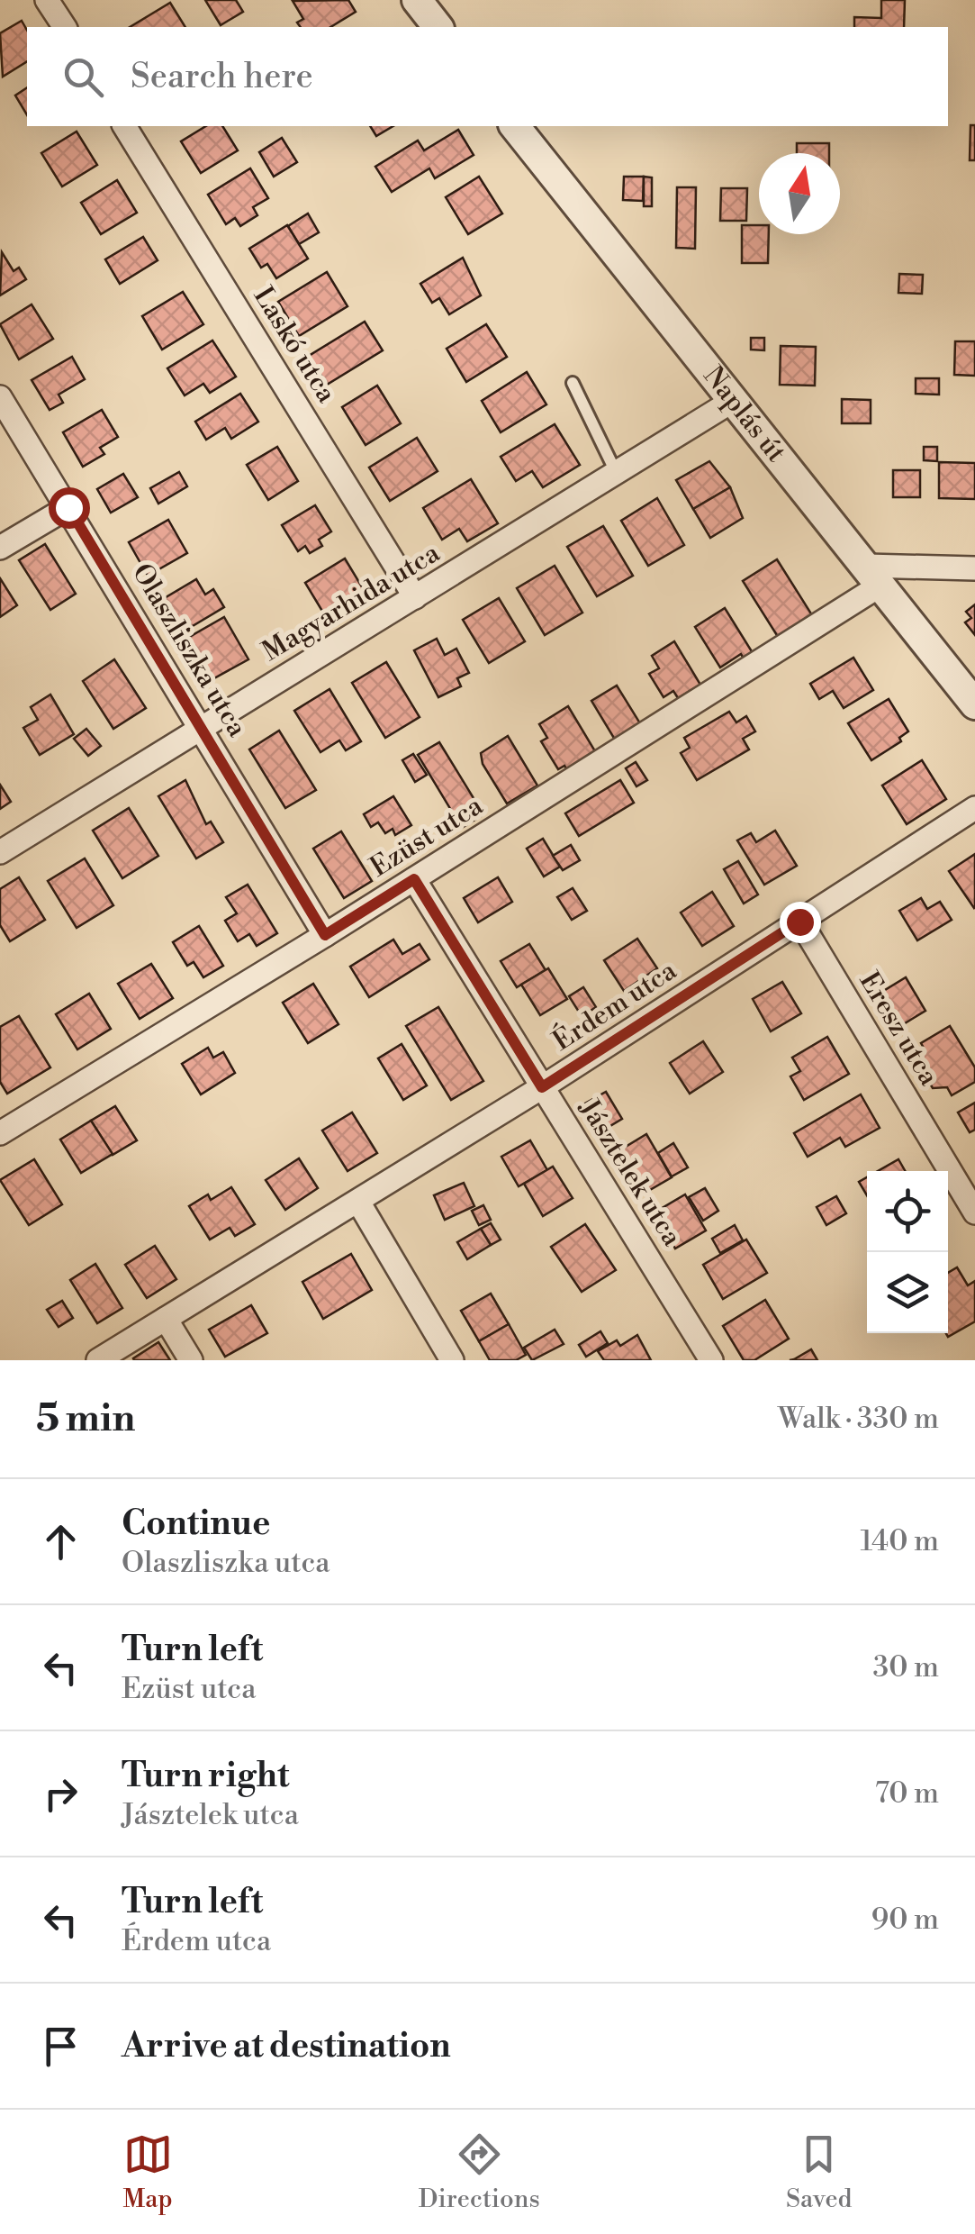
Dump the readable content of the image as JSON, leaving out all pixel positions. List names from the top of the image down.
{
  "streets": {
    "street": [
      "Laskó utca",
      "Naplás út",
      "Magyarhida utca",
      "Olaszliszka utca",
      "Ezüst utca",
      "Érdem utca",
      "Eresz utca",
      "Jásztelek utca"
    ]
  },
  "crossings": [
    ["Laskó utca", "Magyarhida utca"],
    ["Naplás út", "Magyarhida utca"],
    ["Naplás út", "Ezüst utca"],
    ["Magyarhida utca", "Olaszliszka utca"],
    ["Olaszliszka utca", "Ezüst utca"],
    ["Ezüst utca", "Jásztelek utca"],
    ["Érdem utca", "Eresz utca"],
    ["Érdem utca", "Jásztelek utca"]
  ],
  "north": "top",
  "page": {
    "search": "Search here",
    "heading": ["5 min", "Walk · 330 m"],
    "list": [
      ["Continue", "Olaszliszka utca", "140 m"],
      ["Turn left", "Ezüst utca", "30 m"],
      ["Turn right", "Jásztelek utca", "70 m"],
      ["Turn left", "Érdem utca", "90 m"],
      "Arrive at destination"
    ],
    "nav": ["Map", "Directions", "Saved"]
  }
}
